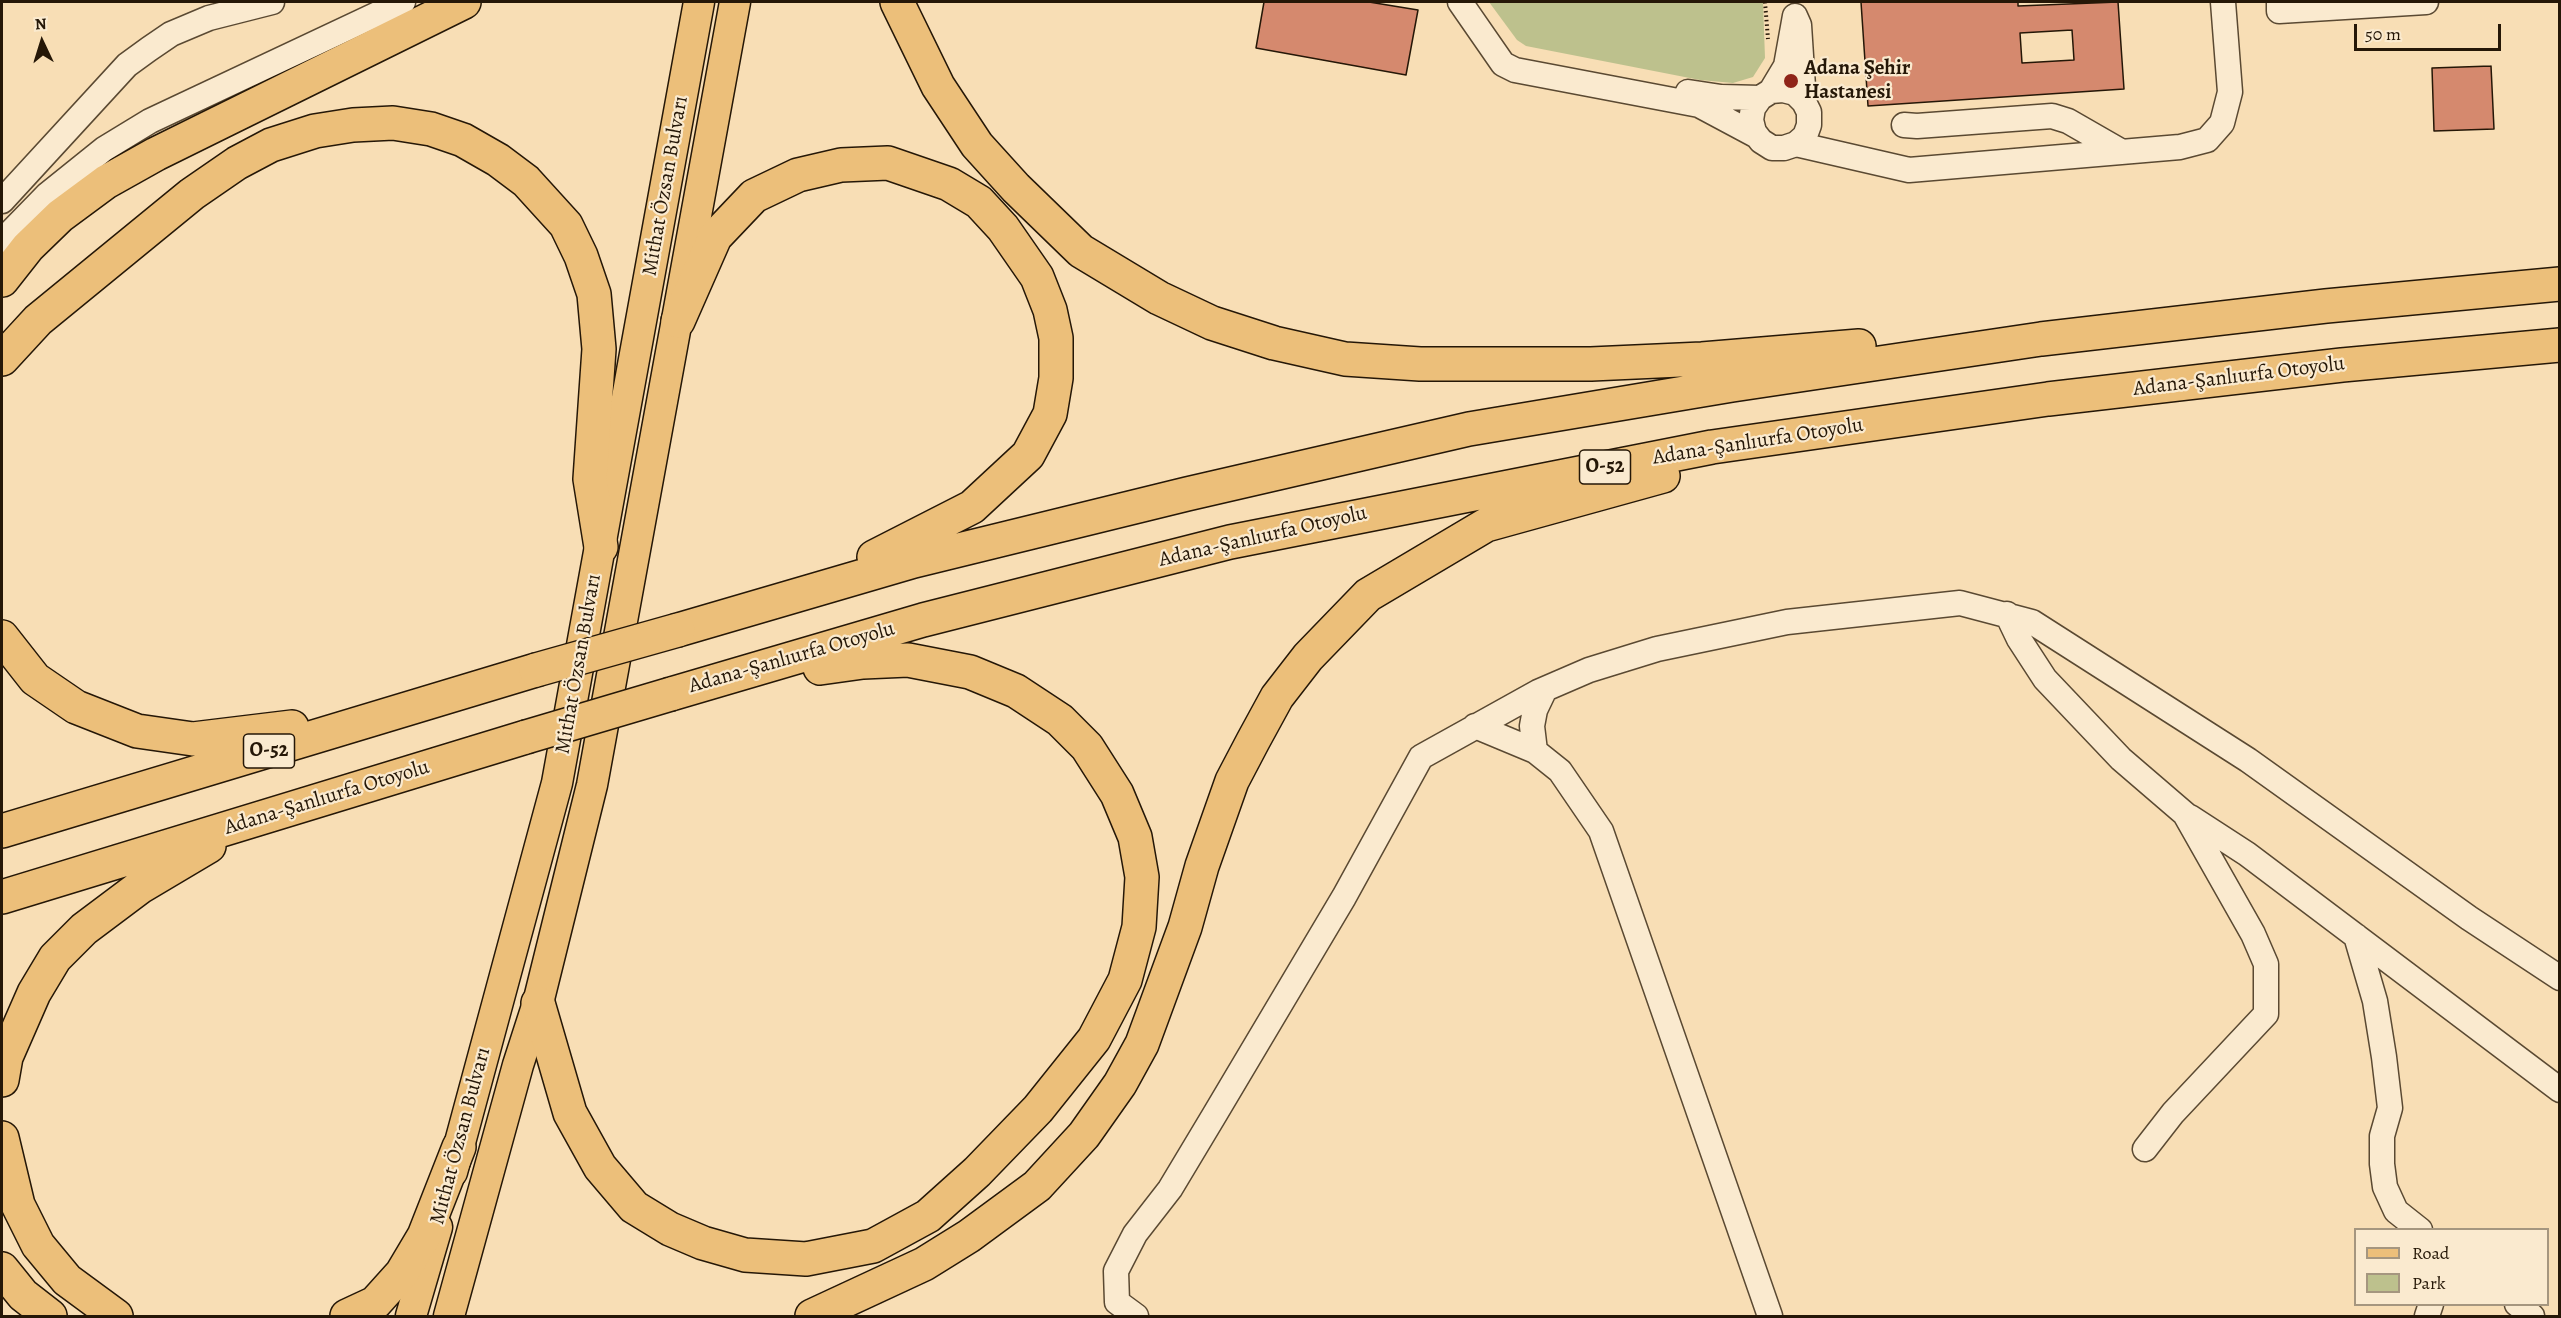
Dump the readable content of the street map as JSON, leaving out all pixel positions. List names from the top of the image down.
{
  "streets": {
    "highway": ["Adana-Şanlıurfa Otoyolu", "O-52"],
    "main road": ["Mithat Özsan Bulvarı"]
  },
  "places": ["Adana Şehir Hastanesi"],
  "legend": ["Road", "Park"],
  "scale_bar": "50 m",
  "north": "top"
}
